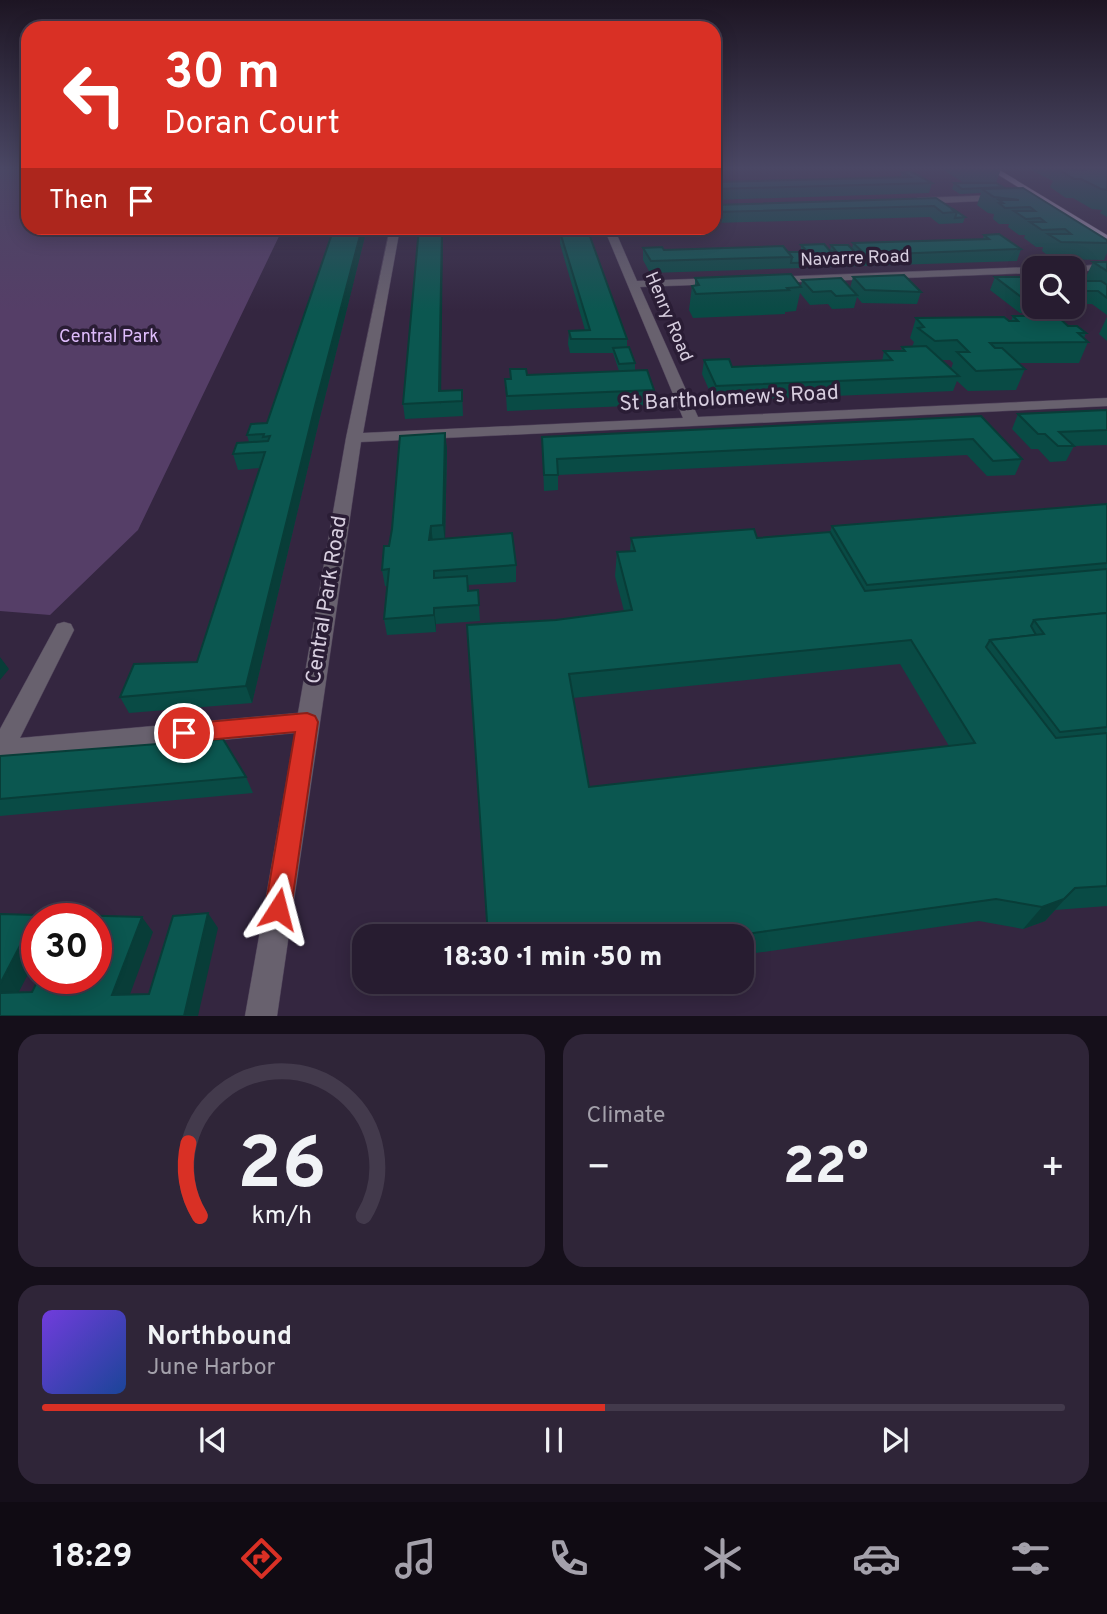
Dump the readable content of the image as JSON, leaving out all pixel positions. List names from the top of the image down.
{
  "streets": {
    "street": [
      "Navarre Road",
      "Henry Road",
      "St Bartholomew's Road",
      "Central Park Road"
    ]
  },
  "crossings": [
    ["Henry Road", "St Bartholomew's Road"],
    ["St Bartholomew's Road", "Central Park Road"]
  ],
  "parks": ["Central Park"],
  "page": {
    "turn": ["30 m", "Doran Court"],
    "then": "Then",
    "limit": "30",
    "trip": "18:30 · 1 min · 50 m",
    "tile": "Climate",
    "heat": ["−", "22°", "+"],
    "song": ["Northbound", "June Harbor"],
    "tabs": "18:29",
    "gauge": ["26", "km/h"]
  }
}
